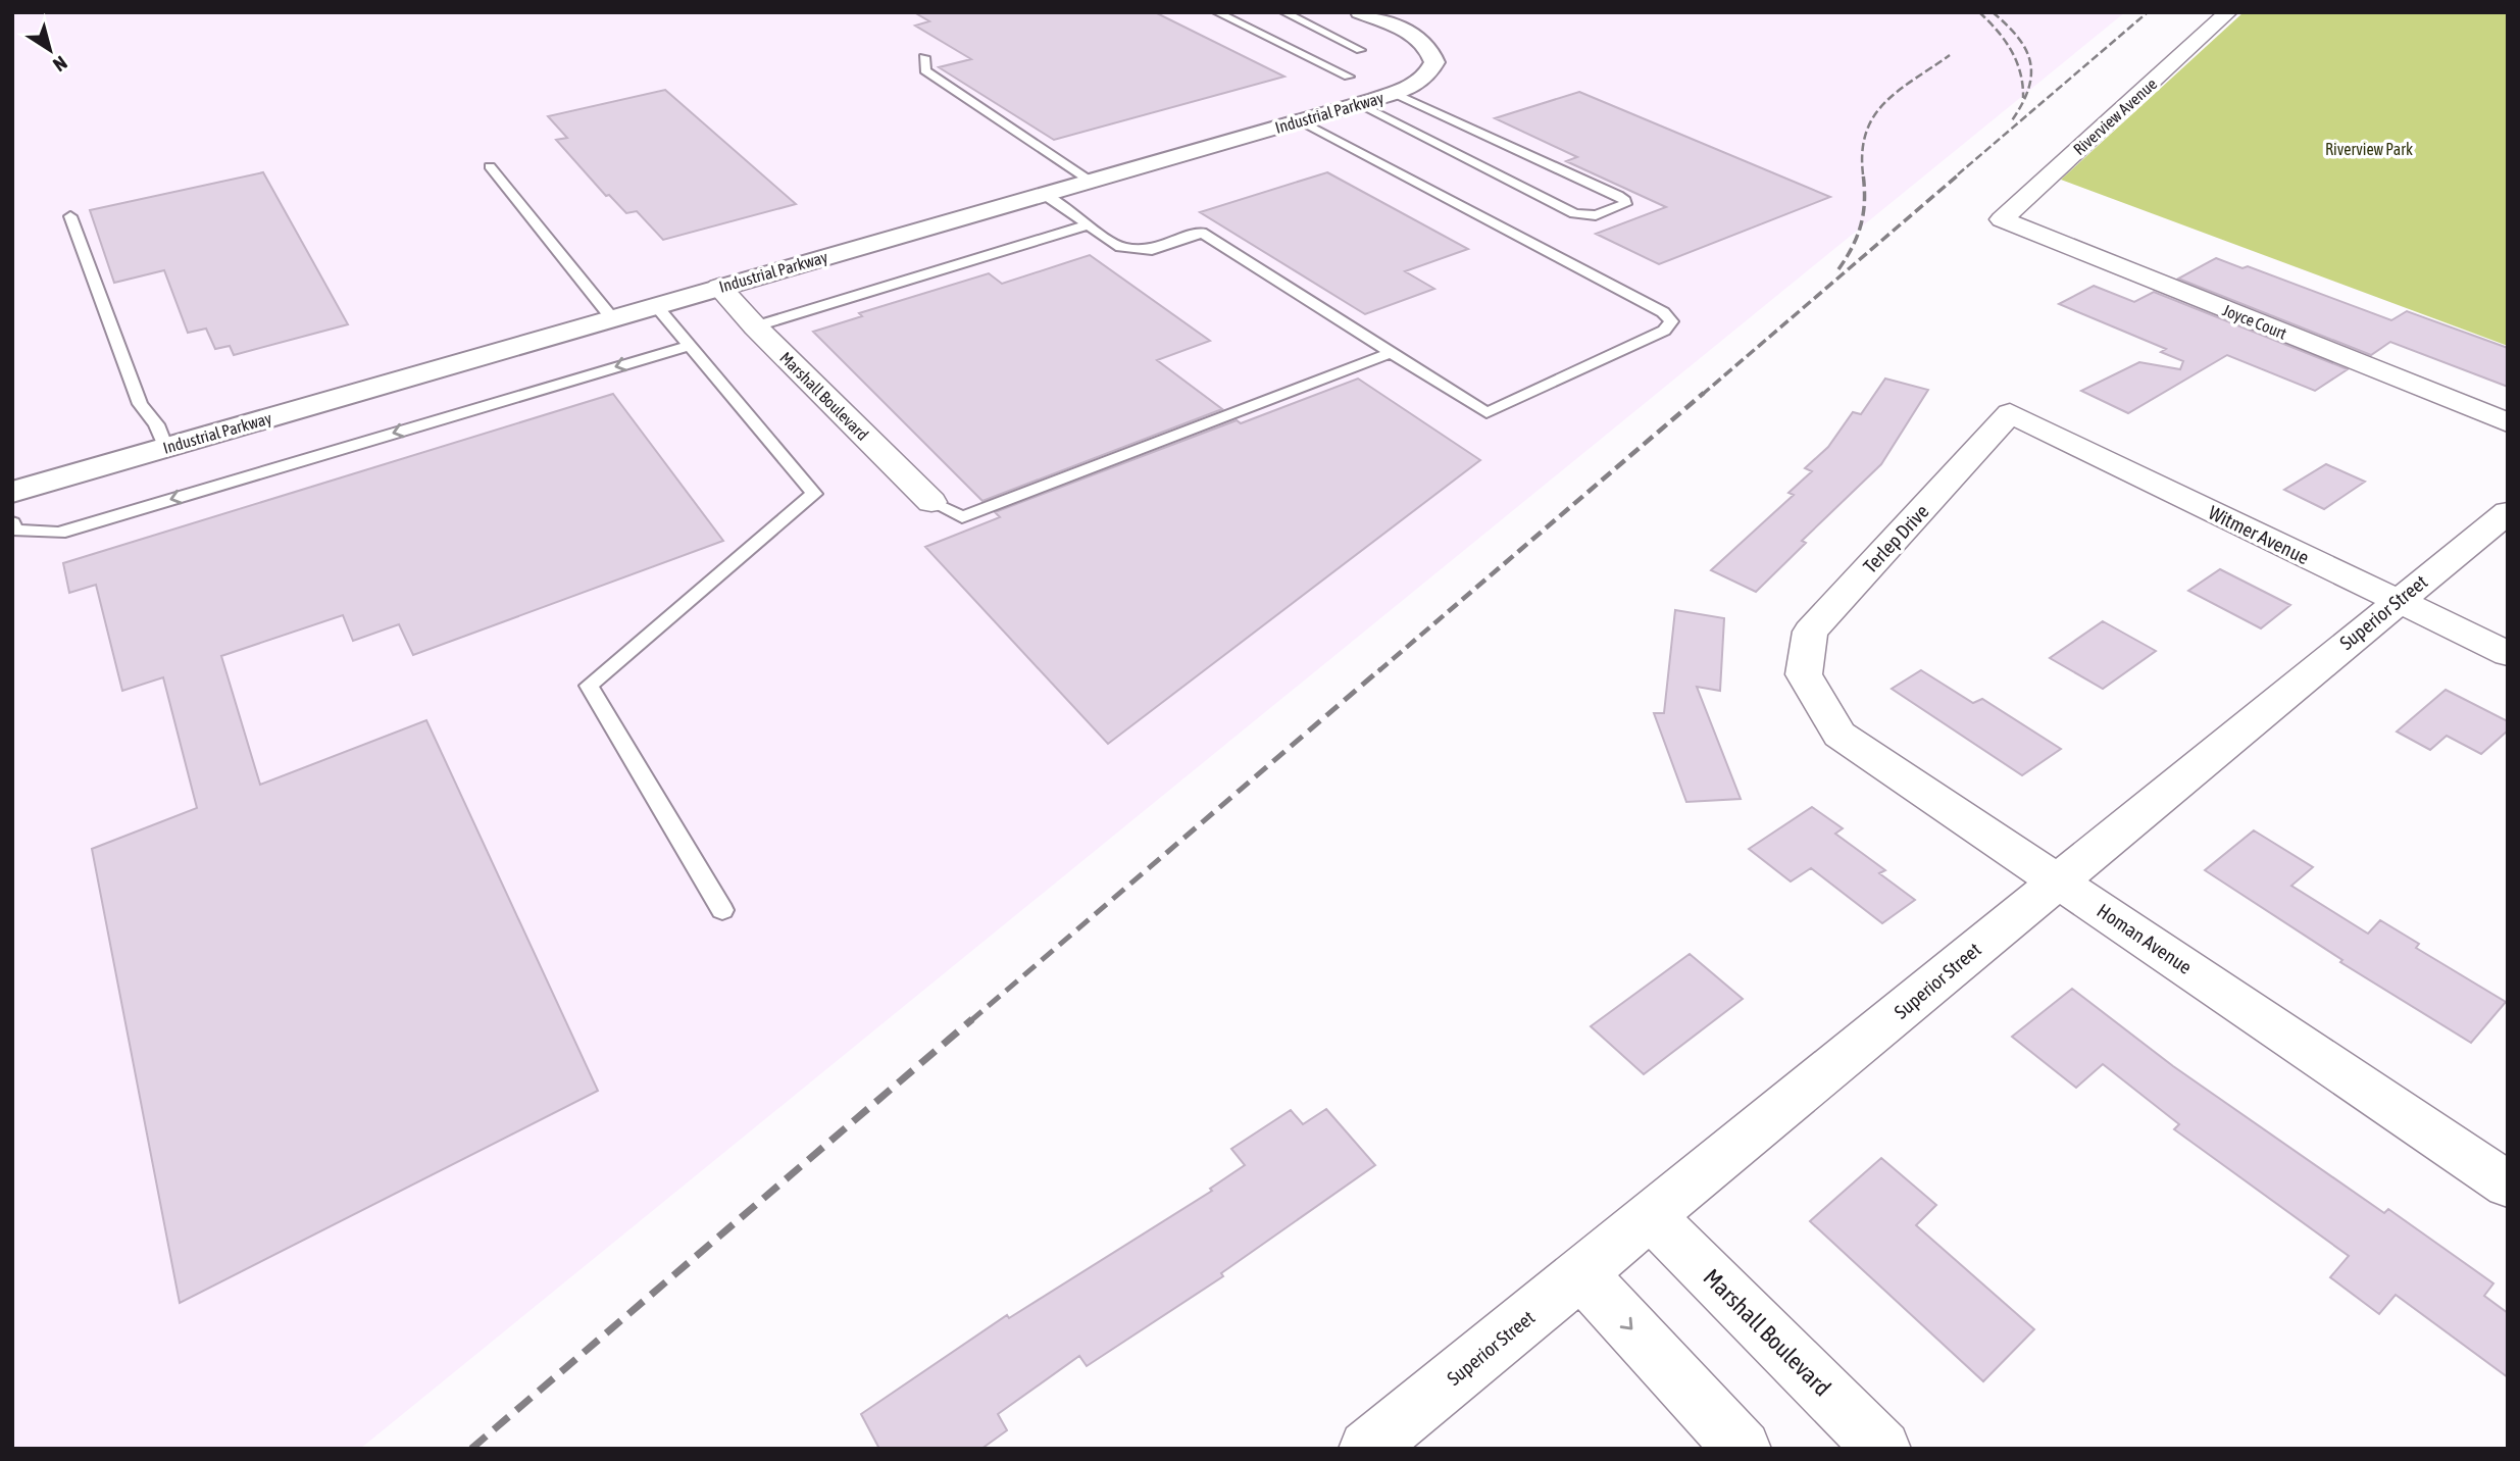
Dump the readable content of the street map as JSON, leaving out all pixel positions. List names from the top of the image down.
{
  "streets": {
    "street": [
      "Industrial Parkway",
      "Riverview Avenue",
      "Joyce Court",
      "Marshall Boulevard",
      "Witmer Avenue",
      "Terlep Drive",
      "Superior Street",
      "Homan Avenue"
    ]
  },
  "crossings": [
    ["Industrial Parkway", "Marshall Boulevard"],
    ["Riverview Avenue", "Joyce Court"],
    ["Marshall Boulevard", "Superior Street"],
    ["Witmer Avenue", "Terlep Drive"],
    ["Witmer Avenue", "Superior Street"],
    ["Terlep Drive", "Homan Avenue"],
    ["Superior Street", "Homan Avenue"]
  ],
  "parks": ["Riverview Park"],
  "north": "bottom right"
}
